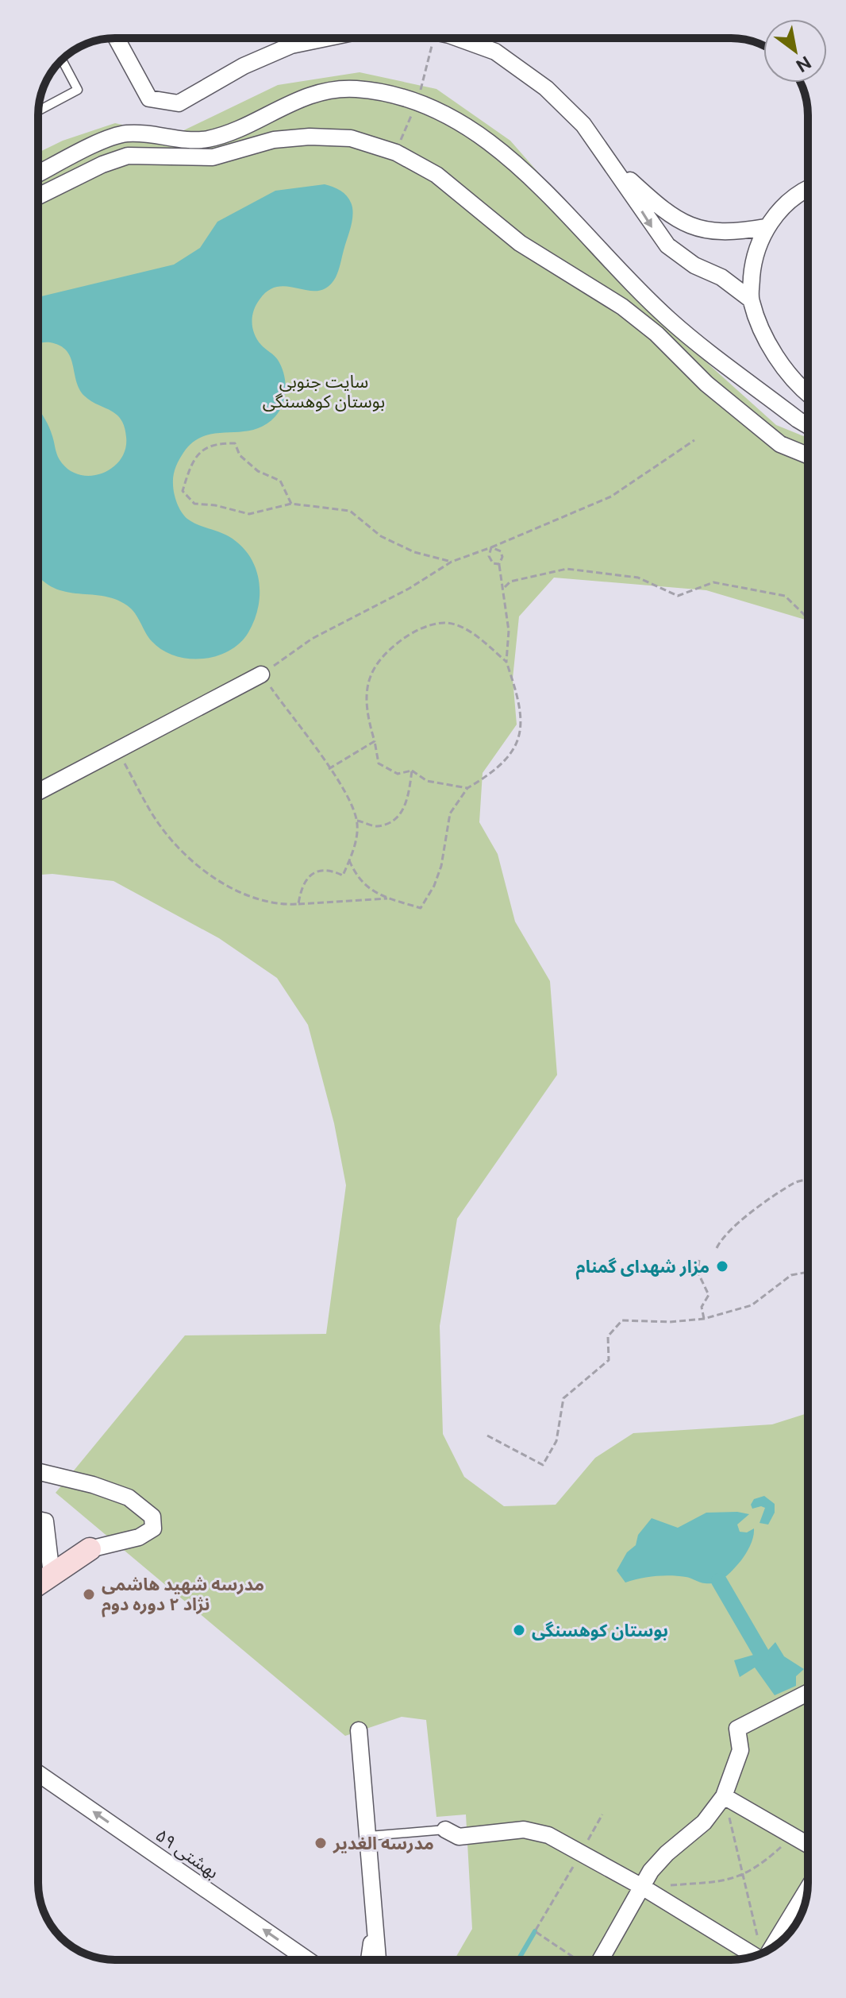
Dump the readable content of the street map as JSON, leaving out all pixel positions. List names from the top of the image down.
{
  "streets": {
    "street": ["بهشتی ۵۹"]
  },
  "one_way": ["بهشتی ۵۹"],
  "parks": ["سایت جنوبی بوستان کوهسنگی"],
  "places": [
    "مزار شهدای گمنام",
    "مدرسه شهید هاشمی نژاد ۲ دوره دوم",
    "بوستان کوهسنگی",
    "مدرسه الغدیر"
  ],
  "north": "bottom right"
}
